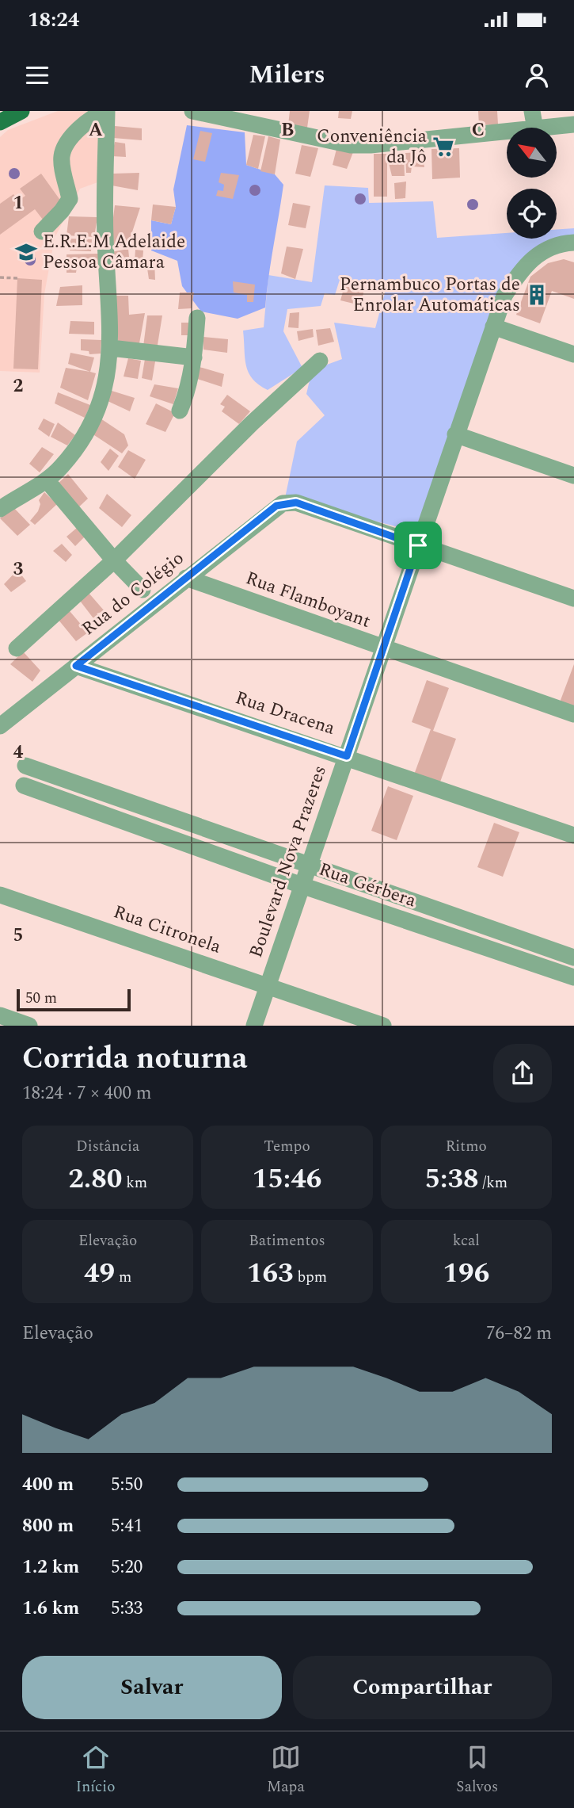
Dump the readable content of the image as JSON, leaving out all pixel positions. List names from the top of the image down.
{
  "streets": {
    "street": [
      "Rua do Colégio",
      "Rua Flamboyant",
      "Rua Dracena",
      "Boulevard Nova Prazeres",
      "Rua Gérbera",
      "Rua Citronela"
    ]
  },
  "crossings": [
    ["Rua do Colégio", "Rua Flamboyant"],
    ["Rua do Colégio", "Rua Dracena"],
    ["Rua do Colégio", "Boulevard Nova Prazeres"],
    ["Rua Flamboyant", "Boulevard Nova Prazeres"],
    ["Rua Dracena", "Boulevard Nova Prazeres"],
    ["Boulevard Nova Prazeres", "Rua Gérbera"],
    ["Boulevard Nova Prazeres", "Rua Citronela"]
  ],
  "places": {
    "supermarket": ["Conveniência da Jô"],
    "school or university": ["E.R.E.M Adelaide Pessoa Câmara"],
    "building": ["Pernambuco Portas de Enrolar Automáticas"]
  },
  "scale_bar": "50 m",
  "north": "top left",
  "page": {
    "status": "18:24",
    "header": "Milers",
    "scale": "50 m",
    "heading": ["Corrida noturna", "18:24 · 7 × 400 m"],
    "stats": [
      ["Distância", "2.80 km"],
      ["Tempo", "15:46"],
      ["Ritmo", "5:38 /km"],
      ["Elevação", "49 m"],
      ["Batimentos", "163 bpm"],
      ["kcal", "196"]
    ],
    "chart": ["Elevação", "76–82 m"],
    "list": [
      {
        "name": "400 m",
        "note": "5:50"
      },
      {
        "name": "800 m",
        "note": "5:41"
      },
      {
        "name": "1.2 km",
        "note": "5:20"
      },
      {
        "name": "1.6 km",
        "note": "5:33"
      }
    ],
    "buttons": ["Salvar", "Compartilhar"],
    "tabs": ["Início", "Mapa", "Salvos"]
  },
  "grid": {
    "columns": ["A", "B", "C"],
    "rows": [
      "1",
      "2",
      "3",
      "4",
      "5"
    ]
  }
}
